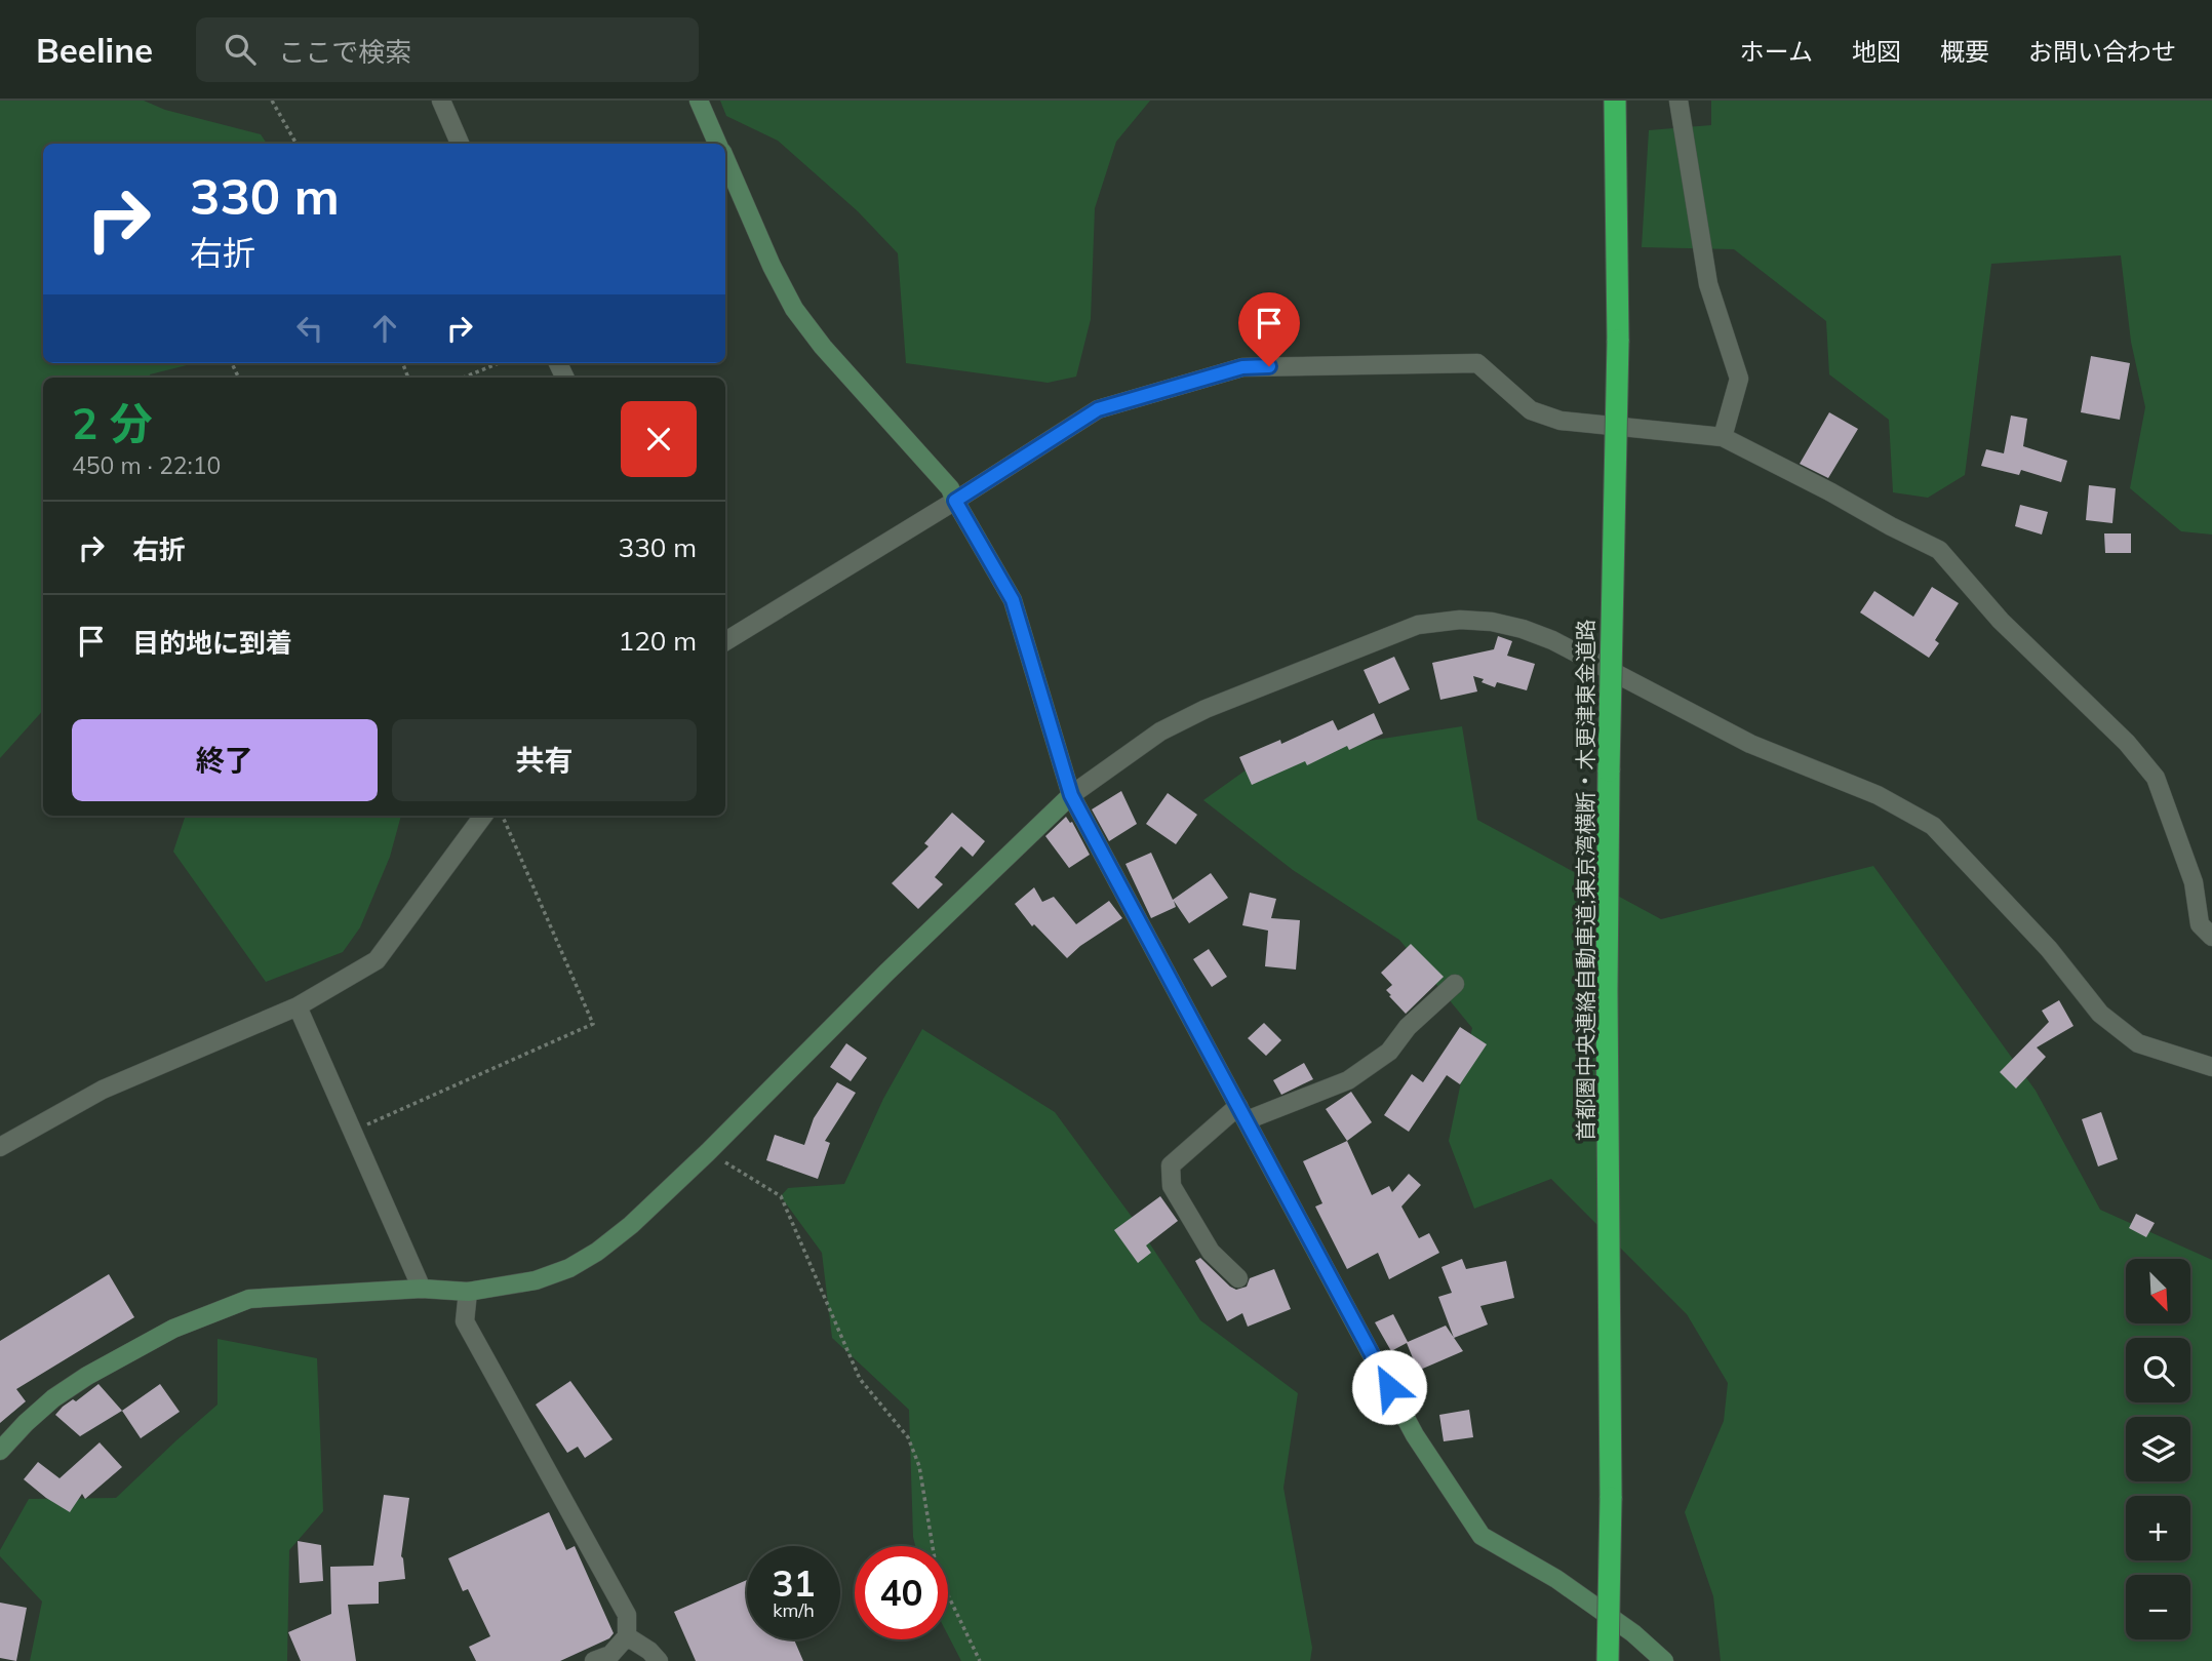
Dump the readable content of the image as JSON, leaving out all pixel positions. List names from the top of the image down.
{
  "streets": {
    "highway": ["首都圏中央連絡自動車道;東京湾横断・木更津東金道路"]
  },
  "north": "bottom right",
  "page": {
    "header": "Beeline",
    "search": "ここで検索",
    "nav": [
      "ホーム",
      "地図",
      "概要",
      "お問い合わせ"
    ],
    "turn": ["330 m", "右折"],
    "heading": ["2 分", "450 m · 22:10"],
    "list": [
      {
        "name": "右折",
        "value": "330 m"
      },
      {
        "name": "目的地に到着",
        "value": "120 m"
      }
    ],
    "buttons": ["終了", "共有"],
    "map_buttons": ["+", "−"],
    "speed": "31 km/h",
    "limit": "40"
  }
}
